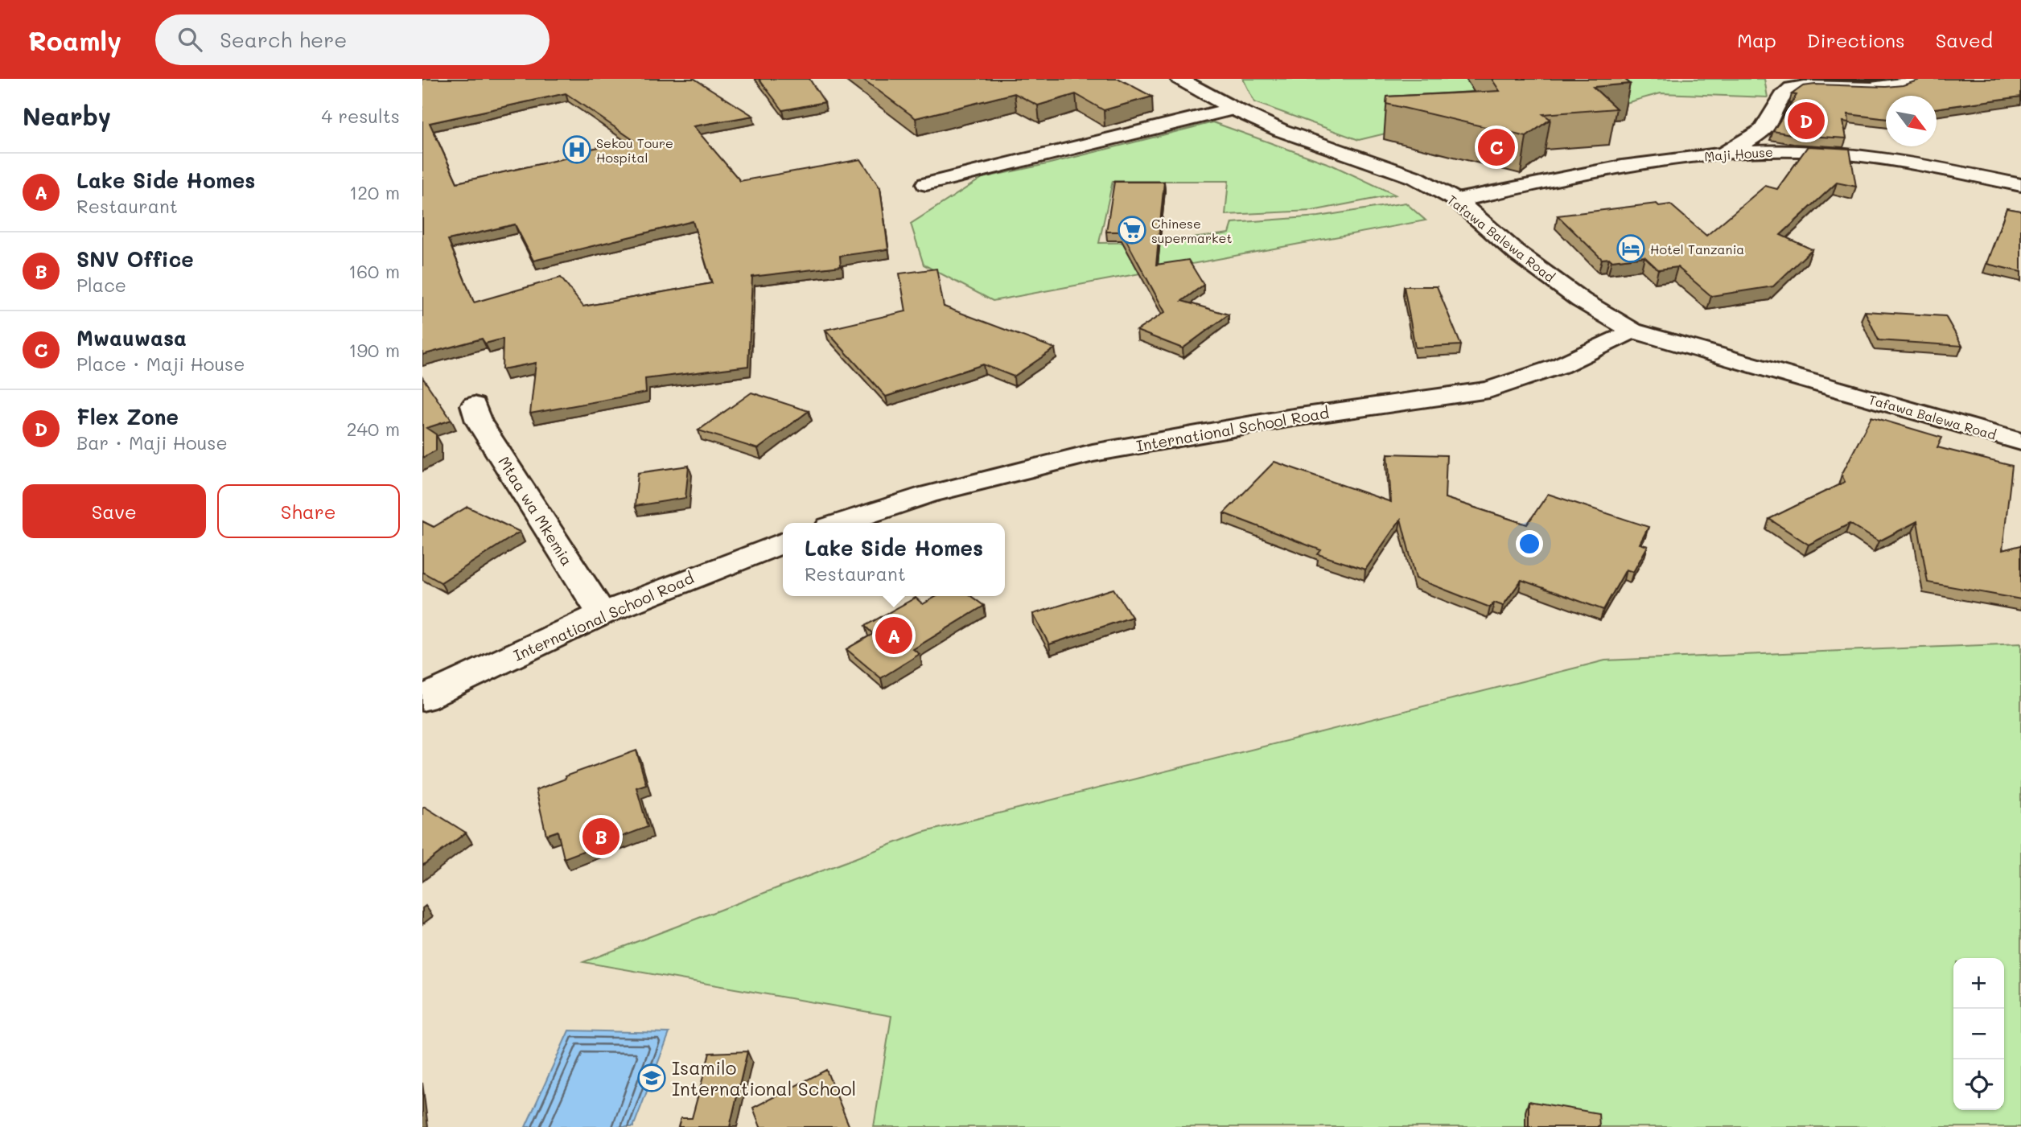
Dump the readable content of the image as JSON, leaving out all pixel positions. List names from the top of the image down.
{
  "streets": {
    "street": [
      "Maji House",
      "Tafawa Balewa Road",
      "International School Road",
      "Mtaa wa Mkemia"
    ]
  },
  "crossings": [
    ["Maji House", "Tafawa Balewa Road"],
    ["Tafawa Balewa Road", "International School Road"],
    ["International School Road", "Mtaa wa Mkemia"]
  ],
  "places": {
    "hospital": ["Sekou Toure Hospital"],
    "supermarket": ["Chinese supermarket"],
    "hotel": ["Hotel Tanzania"],
    "school or university": ["Isamilo International School"]
  },
  "north": "bottom right",
  "page": {
    "header": "Roamly",
    "search": "Search here",
    "nav": ["Map", "Directions", "Saved"],
    "heading": ["Nearby", "4 results"],
    "pins": [
      "D",
      "C",
      "A",
      "B"
    ],
    "list": [
      {
        "mark": "A",
        "name": "Lake Side Homes",
        "note": "Restaurant",
        "value": "120 m"
      },
      {
        "mark": "B",
        "name": "SNV Office",
        "note": "Place",
        "value": "160 m"
      },
      {
        "mark": "C",
        "name": "Mwauwasa",
        "note": "Place · Maji House",
        "value": "190 m"
      },
      {
        "mark": "D",
        "name": "Flex Zone",
        "note": "Bar · Maji House",
        "value": "240 m"
      }
    ],
    "buttons": ["Save", "Share"],
    "popup": ["Lake Side Homes", "Restaurant"],
    "map_buttons": ["+", "−"]
  }
}
